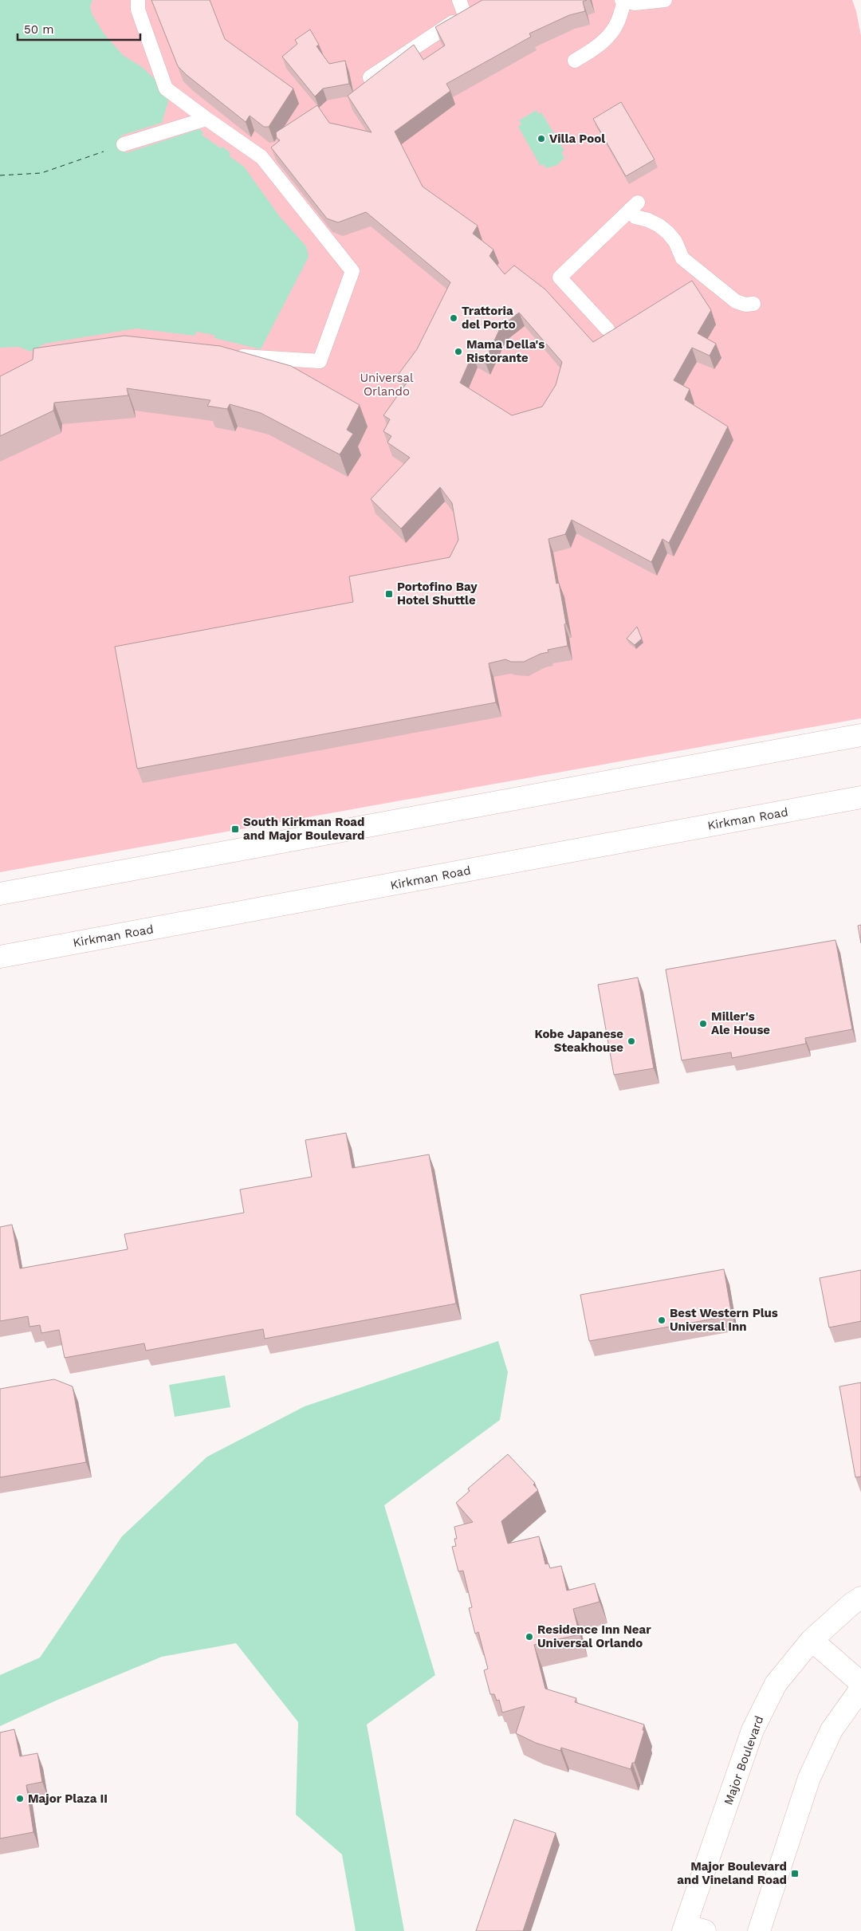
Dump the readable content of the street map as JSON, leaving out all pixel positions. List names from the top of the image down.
{
  "streets": {
    "main road": ["Kirkman Road", "Major Boulevard"]
  },
  "parks": ["Universal Orlando"],
  "places": {
    "other": [
      "Villa Pool",
      "Trattoria del Porto",
      "Mama Della's Ristorante",
      "Miller's Ale House",
      "Kobe Japanese Steakhouse",
      "Best Western Plus Universal Inn",
      "Residence Inn Near Universal Orlando",
      "Major Plaza II"
    ],
    "transit": ["Portofino Bay Hotel Shuttle", "South Kirkman Road and Major Boulevard", "Major Boulevard and Vineland Road"]
  },
  "scale_bar": "50 m"
}
